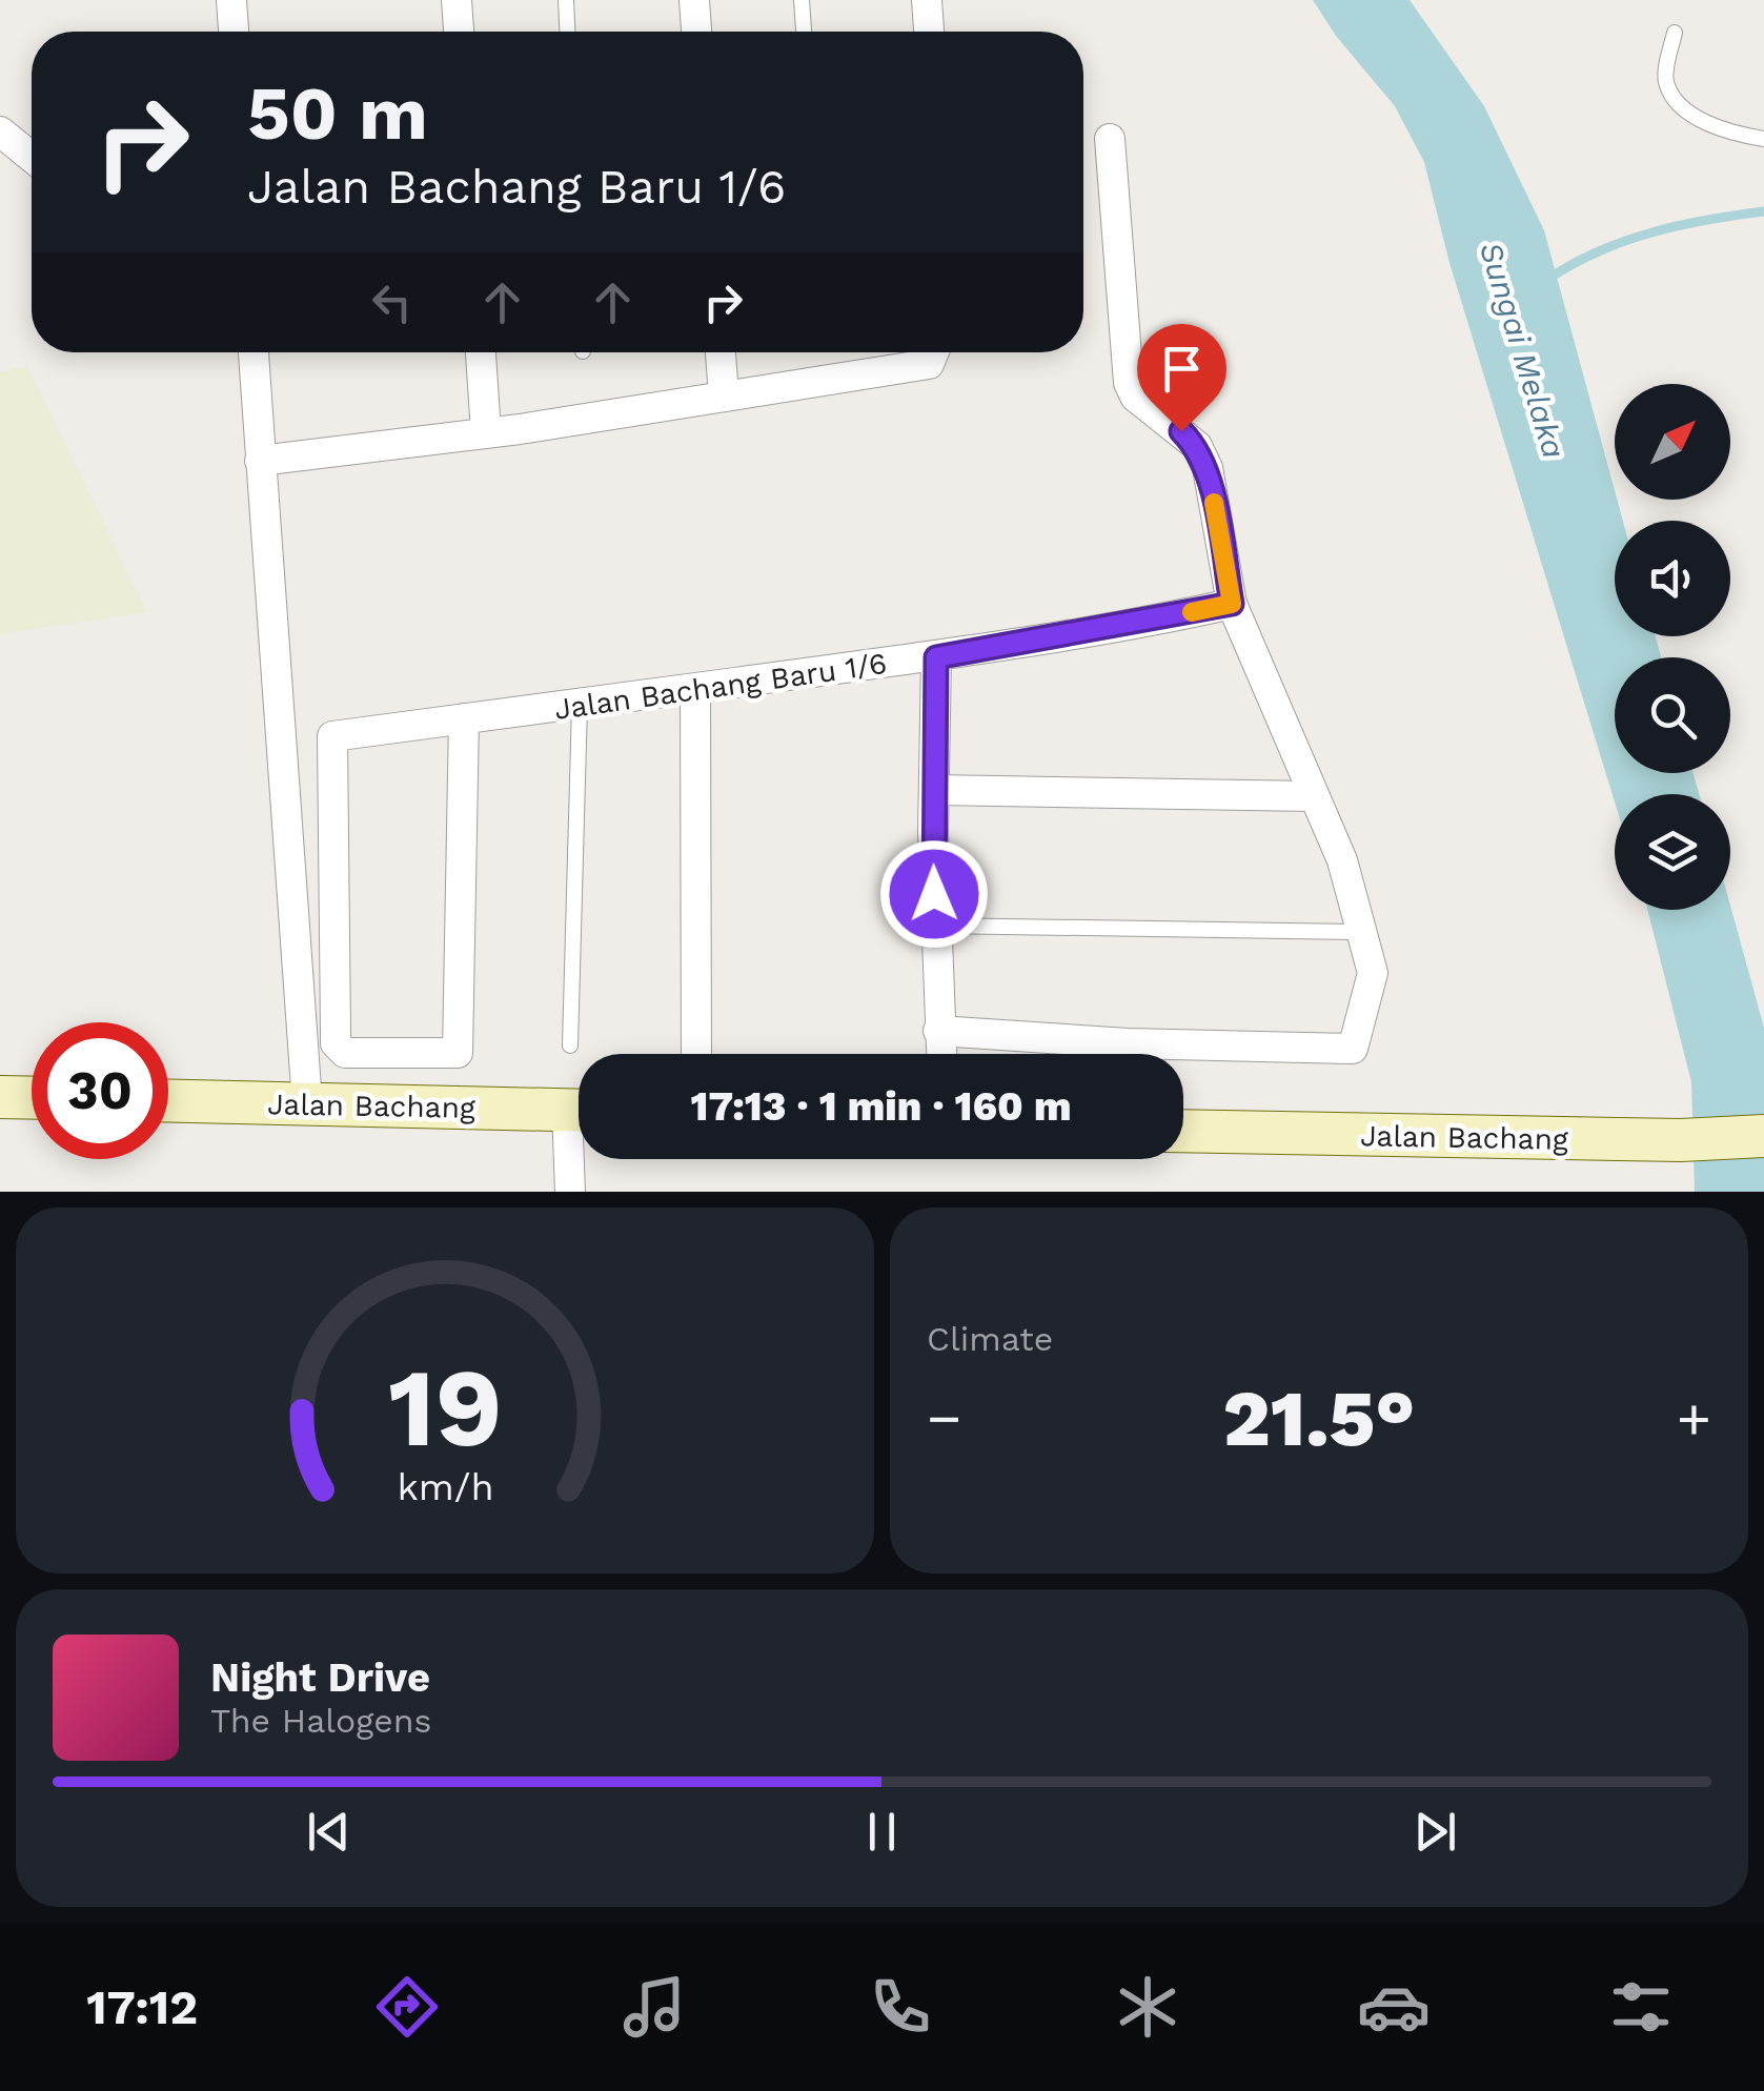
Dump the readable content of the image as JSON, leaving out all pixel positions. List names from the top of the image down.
{
  "streets": {
    "street": ["Jalan Bachang Baru 1/6", "Jalan Bachang"]
  },
  "water": ["Sungai Melaka"],
  "north": "top right",
  "page": {
    "turn": ["50 m", "Jalan Bachang Baru 1/6"],
    "limit": "30",
    "trip": "17:13 · 1 min · 160 m",
    "tile": "Climate",
    "heat": ["−", "21.5°", "+"],
    "song": ["Night Drive", "The Halogens"],
    "tabs": "17:12",
    "gauge": ["19", "km/h"]
  }
}
